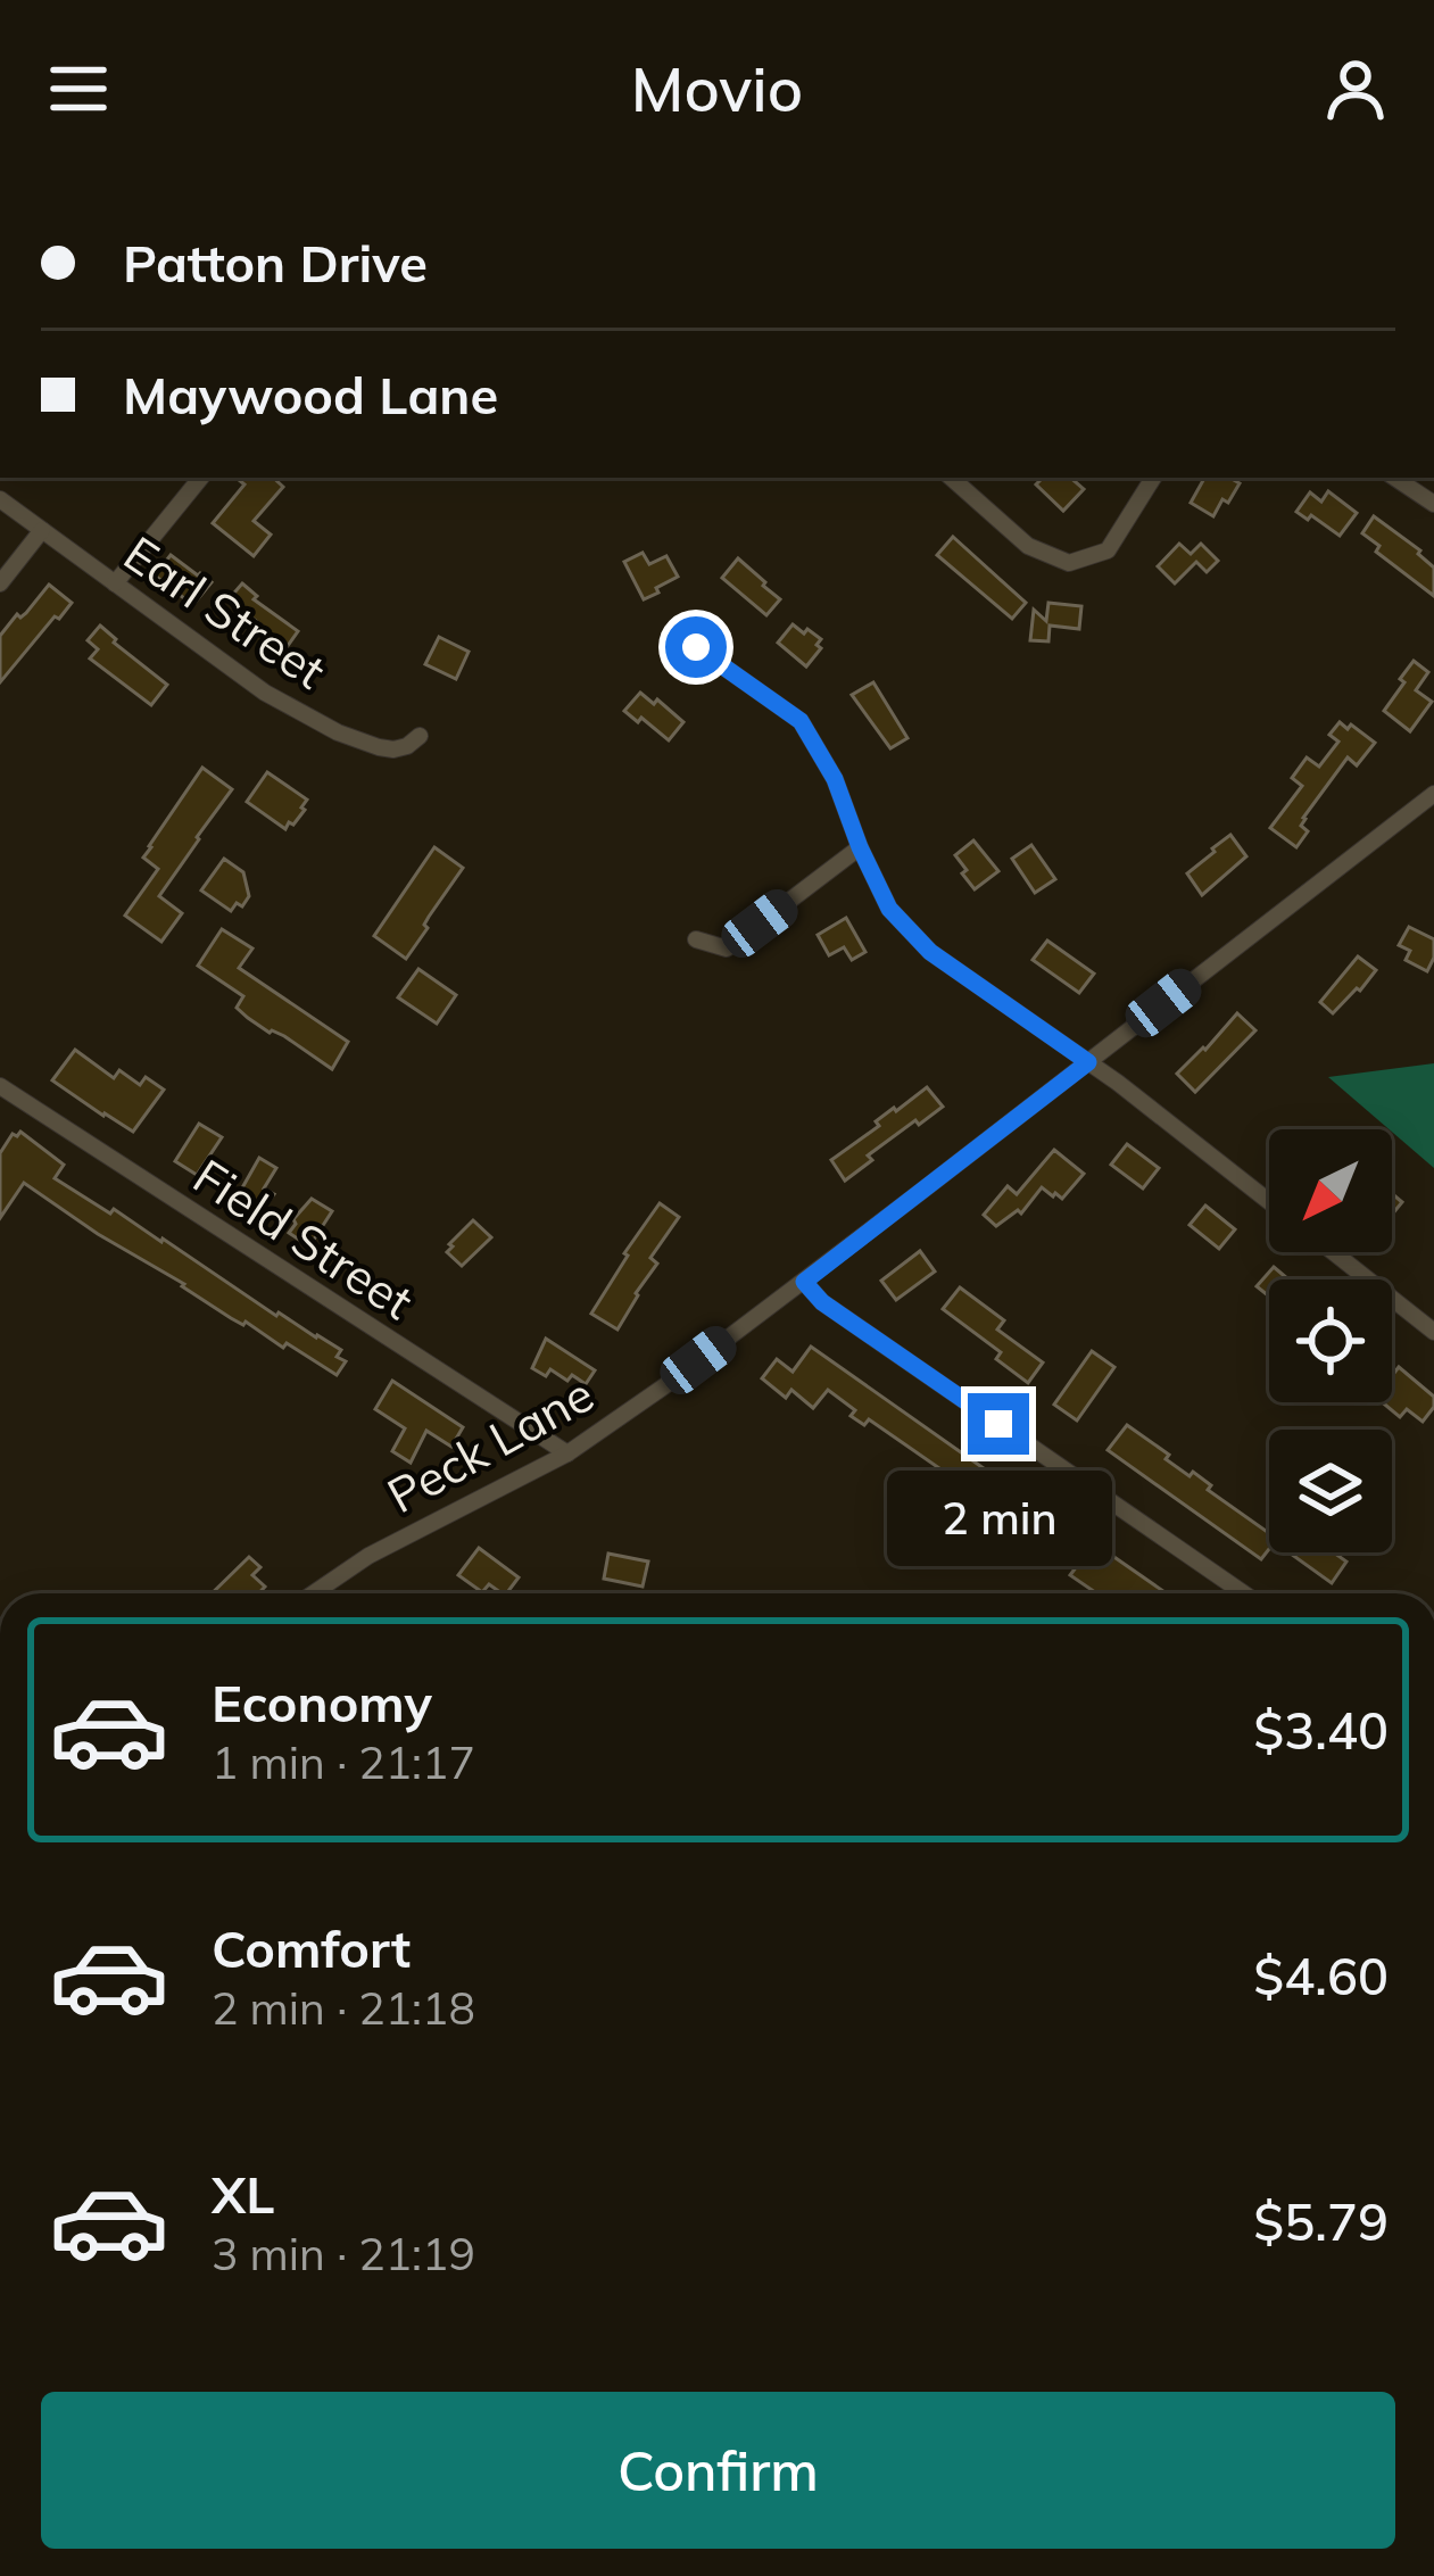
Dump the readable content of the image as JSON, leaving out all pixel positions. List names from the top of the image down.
{
  "streets": {
    "street": ["Earl Street", "Field Street", "Peck Lane"]
  },
  "crossings": [
    ["Field Street", "Peck Lane"]
  ],
  "north": "bottom left",
  "page": {
    "header": "Movio",
    "banner": ["Patton Drive", "Maywood Lane"],
    "bubble": "2 min",
    "list": [
      {
        "name": "Economy",
        "note": "1 min · 21:17",
        "value": "$3.40"
      },
      {
        "name": "Comfort",
        "note": "2 min · 21:18",
        "value": "$4.60"
      },
      {
        "name": "XL",
        "note": "3 min · 21:19",
        "value": "$5.79"
      }
    ],
    "buttons": "Confirm"
  }
}
